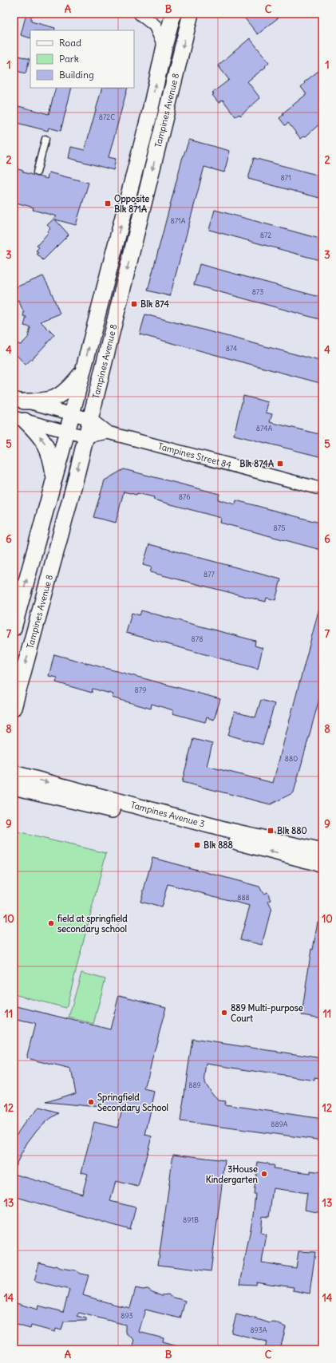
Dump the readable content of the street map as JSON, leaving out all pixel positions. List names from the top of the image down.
{
  "streets": {
    "street": ["Tampines Avenue 8", "Tampines Street 84", "Tampines Avenue 3"]
  },
  "crossings": [
    ["Tampines Avenue 8", "Tampines Street 84"]
  ],
  "places": {
    "transit": [
      "Opposite Blk 871A",
      "Blk 874",
      "Blk 874A",
      "Blk 880",
      "Blk 888"
    ],
    "other": [
      "field at springfield secondary school",
      "889 Multi-purpose Court",
      "Springfield Secondary School",
      "3House Kindergarten"
    ]
  },
  "house_numbers": [
    "872C",
    "871",
    "871A",
    "872",
    "873",
    "874",
    "874A",
    "876",
    "875",
    "877",
    "878",
    "879",
    "880",
    "888",
    "889",
    "889A",
    "891B",
    "893",
    "893A"
  ],
  "legend": ["Road", "Park", "Building"],
  "grid": {
    "columns": ["A", "B", "C"],
    "rows": [
      "1",
      "2",
      "3",
      "4",
      "5",
      "6",
      "7",
      "8",
      "9",
      "10",
      "11",
      "12",
      "13",
      "14"
    ]
  }
}
